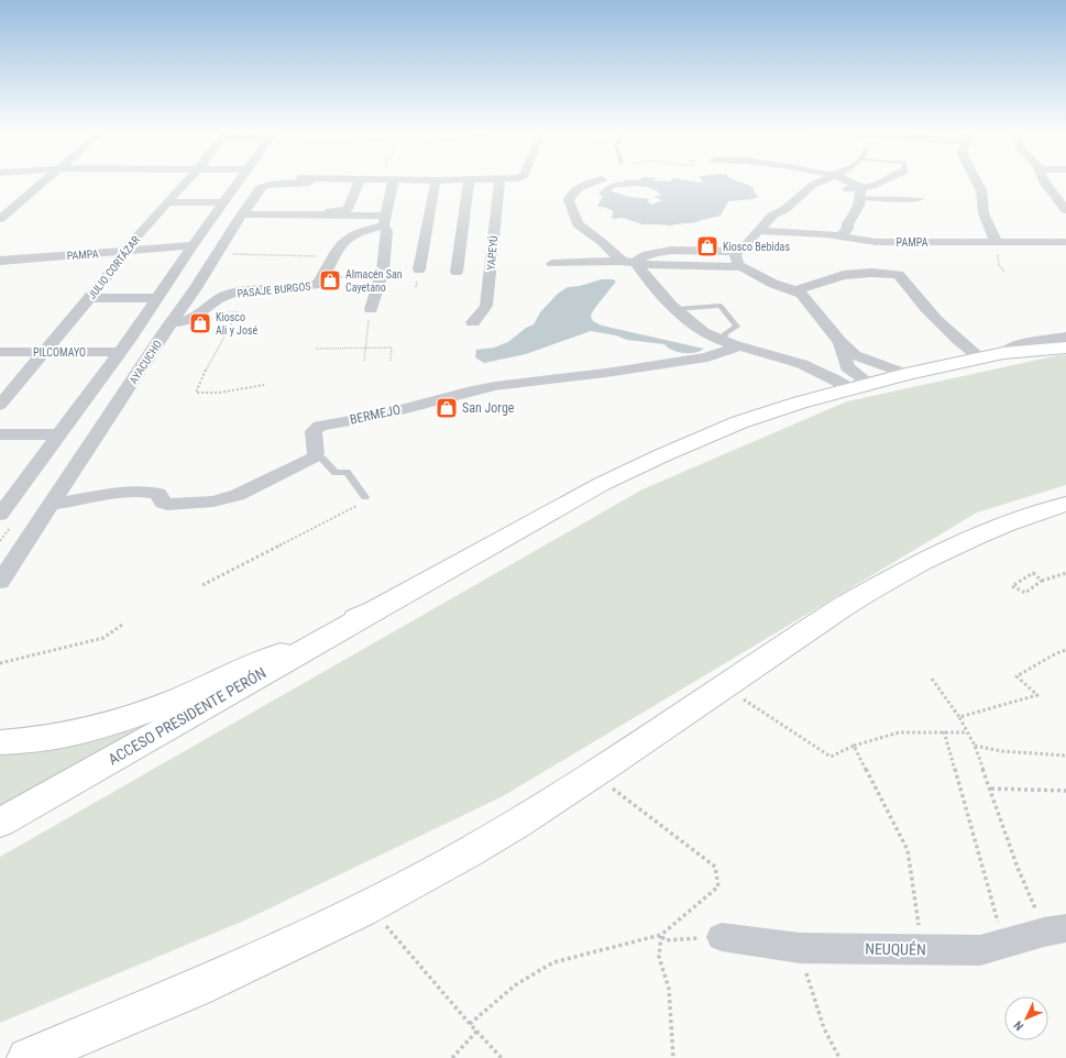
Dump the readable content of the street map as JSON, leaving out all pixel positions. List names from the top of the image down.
{
  "streets": {
    "main road": ["ACCESO PRESIDENTE PERÓN"],
    "street": [
      "PAMPA",
      "YAPEYÚ",
      "JULIO CORTÁZAR",
      "PASAJE BURGOS",
      "PILCOMAYO",
      "AYACUCHO",
      "BERMEJO",
      "NEUQUÉN"
    ]
  },
  "crossings": [
    ["PAMPA", "JULIO CORTÁZAR"],
    ["PAMPA", "AYACUCHO"],
    ["JULIO CORTÁZAR", "PILCOMAYO"],
    ["PASAJE BURGOS", "AYACUCHO"],
    ["PILCOMAYO", "AYACUCHO"]
  ],
  "places": {
    "shop": [
      "Kiosco Bebidas",
      "Almacén San Cayetano",
      "Kiosco Ali y José",
      "San Jorge"
    ]
  },
  "north": "bottom left"
}
